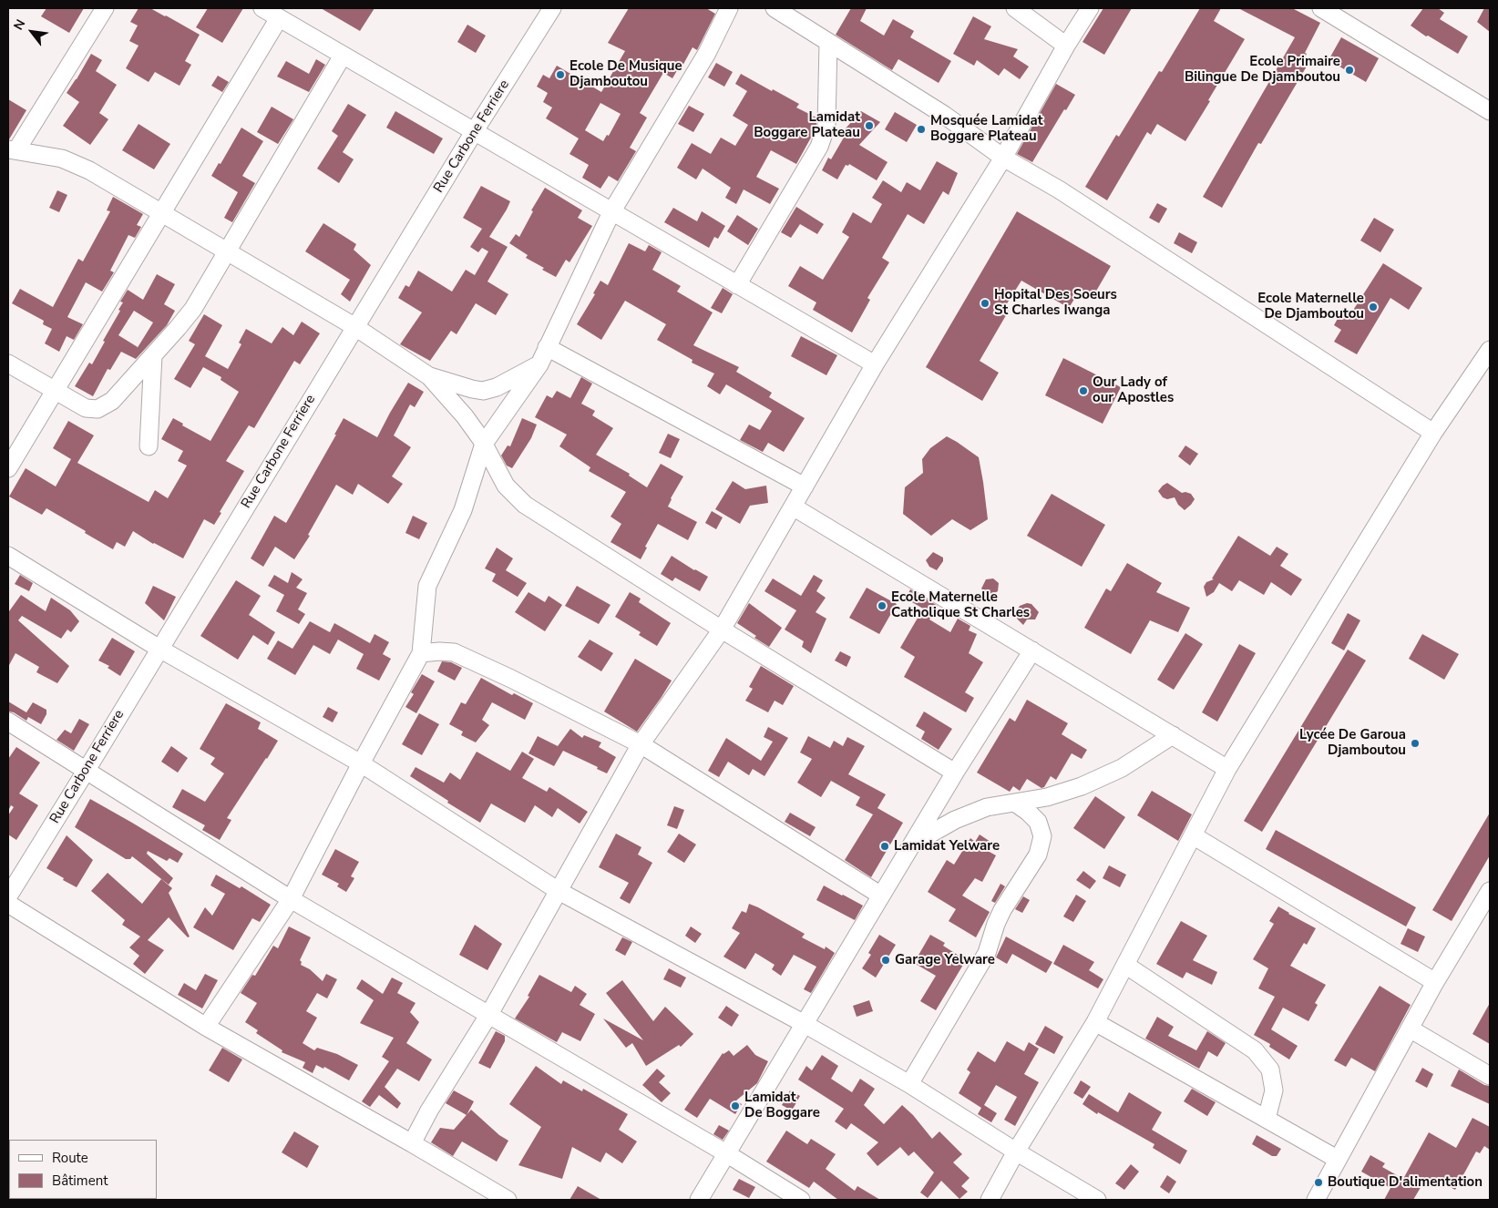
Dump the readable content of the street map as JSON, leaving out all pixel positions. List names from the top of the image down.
{
  "streets": {
    "street": ["Rue Carbone Ferriere"]
  },
  "places": [
    "Ecole Primaire Bilingue De Djamboutou",
    "Ecole De Musique Djamboutou",
    "Lamidat Boggare Plateau",
    "Mosquée Lamidat Boggare Plateau",
    "Hopital Des Soeurs St Charles Iwanga",
    "Ecole Maternelle De Djamboutou",
    "Our Lady of our Apostles",
    "Ecole Maternelle Catholique St Charles",
    "Lycée De Garoua Djamboutou",
    "Lamidat Yelware",
    "Garage Yelware",
    "Lamidat De Boggare",
    "Boutique D'alimentation"
  ],
  "legend": ["Route", "Bâtiment"],
  "north": "top left"
}
